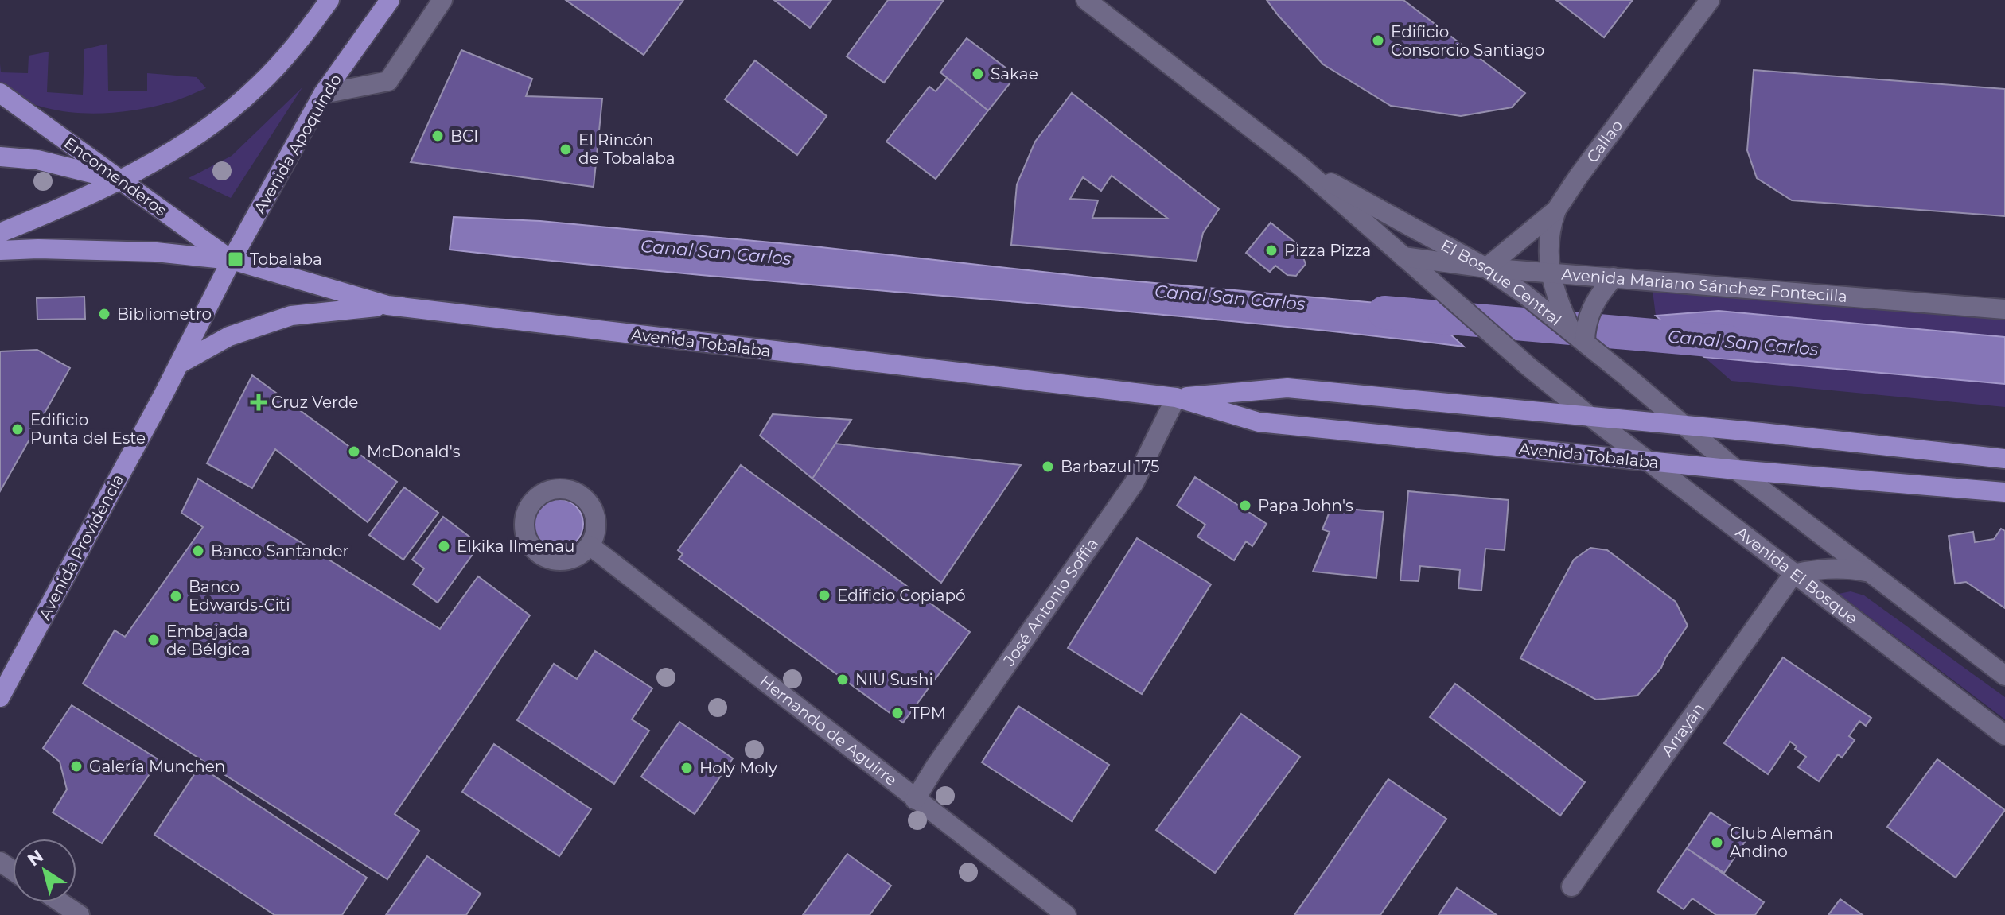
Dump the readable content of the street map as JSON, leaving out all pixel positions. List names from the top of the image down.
{
  "streets": {
    "main road": [
      "Avenida Apoquindo",
      "Encomenderos",
      "Avenida Tobalaba",
      "Avenida Providencia"
    ],
    "street": [
      "Callao",
      "El Bosque Central",
      "Avenida Mariano Sánchez Fontecilla",
      "Avenida El Bosque",
      "José Antonio Soffia",
      "Arrayán",
      "Hernando de Aguirre"
    ]
  },
  "crossings": [
    ["Callao", "El Bosque Central"],
    ["Callao", "Avenida Mariano Sánchez Fontecilla"],
    ["Avenida Apoquindo", "Encomenderos"],
    ["Avenida Apoquindo", "Avenida Tobalaba"],
    ["Avenida Apoquindo", "Avenida Providencia"],
    ["Encomenderos", "Avenida Tobalaba"],
    ["Encomenderos", "Avenida Providencia"],
    ["El Bosque Central", "Avenida Mariano Sánchez Fontecilla"],
    ["El Bosque Central", "Avenida Tobalaba"],
    ["El Bosque Central", "Avenida El Bosque"],
    ["Avenida Tobalaba", "Avenida Providencia"],
    ["Avenida Tobalaba", "Avenida El Bosque"],
    ["Avenida Tobalaba", "José Antonio Soffia"],
    ["Avenida El Bosque", "Arrayán"],
    ["José Antonio Soffia", "Hernando de Aguirre"]
  ],
  "water": ["Canal San Carlos"],
  "places": {
    "other": [
      "Edificio Consorcio Santiago",
      "Sakae",
      "BCI",
      "El Rincón de Tobalaba",
      "Pizza Pizza",
      "Bibliometro",
      "Edificio Punta del Este",
      "McDonald's",
      "Barbazul 175",
      "Papa John's",
      "Elkika Ilmenau",
      "Banco Santander",
      "Edificio Copiapó",
      "Banco Edwards-Citi",
      "Embajada de Bélgica",
      "NIU Sushi",
      "TPM",
      "Galería Munchen",
      "Holy Moly",
      "Club Alemán Andino"
    ],
    "transit": ["Tobalaba"],
    "health": ["Cruz Verde"]
  },
  "north": "top left"
}
